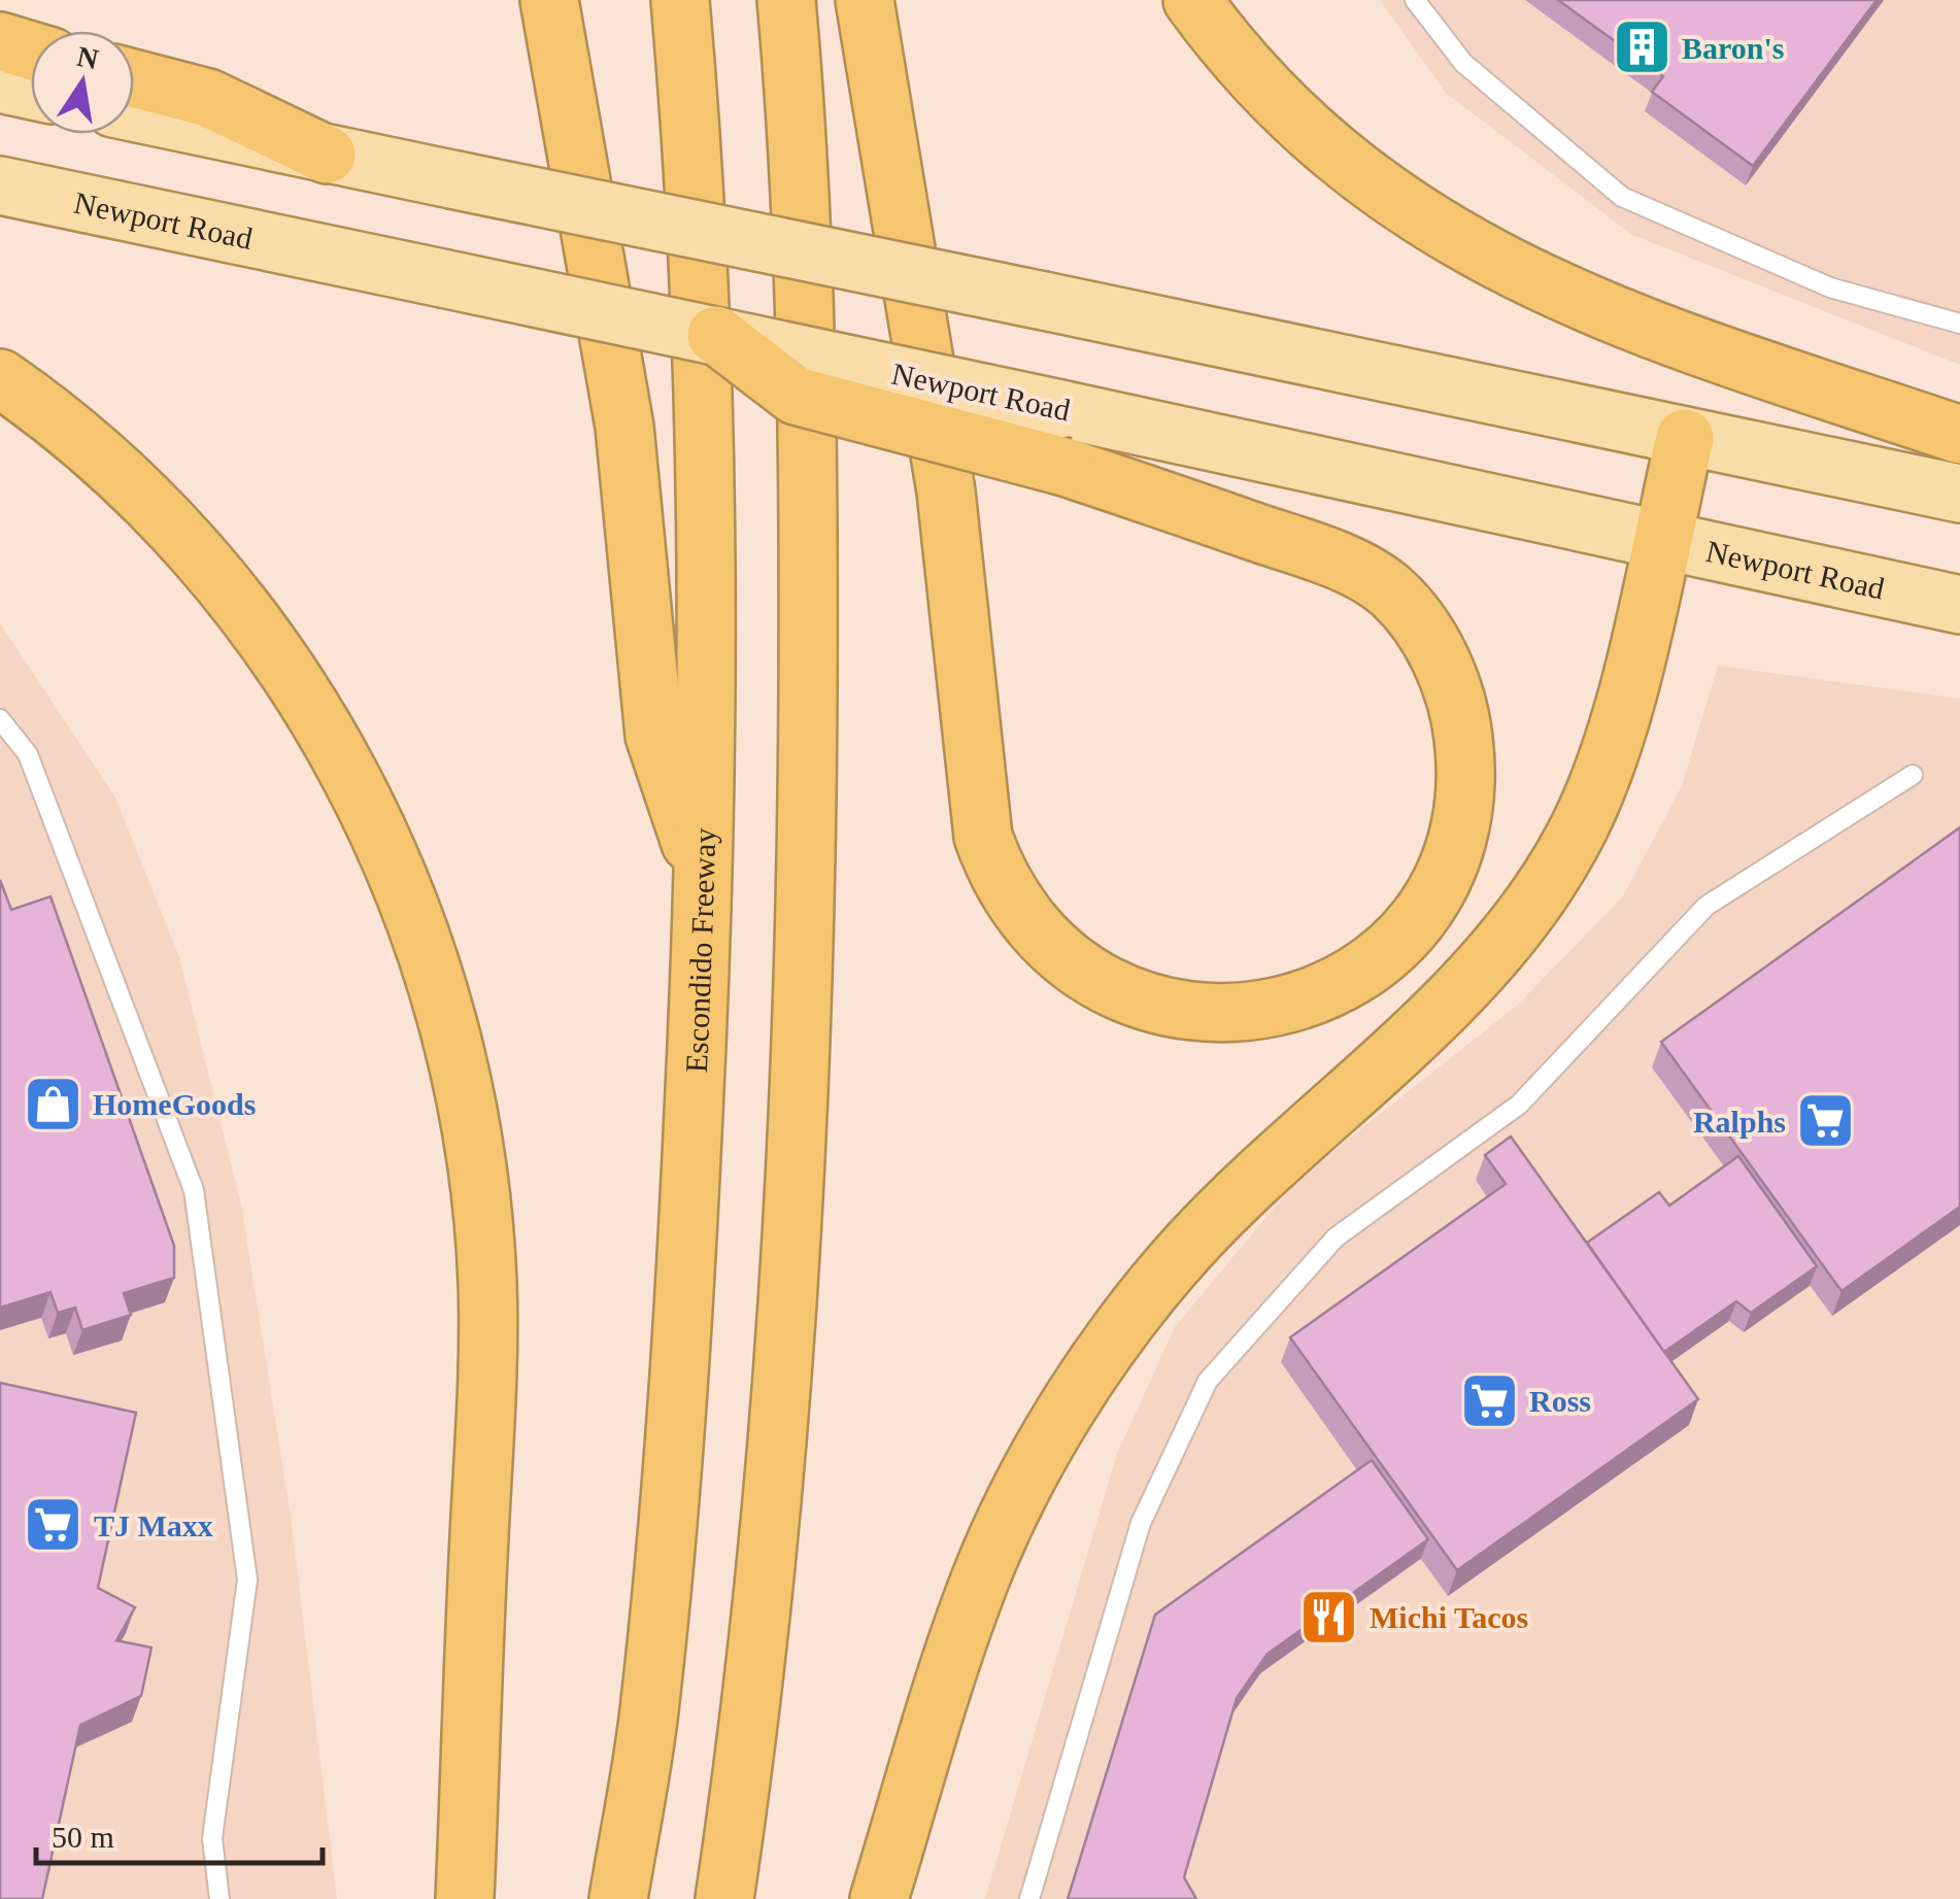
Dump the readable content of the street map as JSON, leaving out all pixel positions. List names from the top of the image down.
{
  "streets": {
    "highway": ["Escondido Freeway"],
    "main road": ["Newport Road"]
  },
  "places": {
    "building": ["Baron's"],
    "shop": ["HomeGoods"],
    "supermarket": ["Ralphs", "Ross", "TJ Maxx"],
    "restaurant": ["Michi Tacos"]
  },
  "scale_bar": "50 m",
  "north": "top"
}
